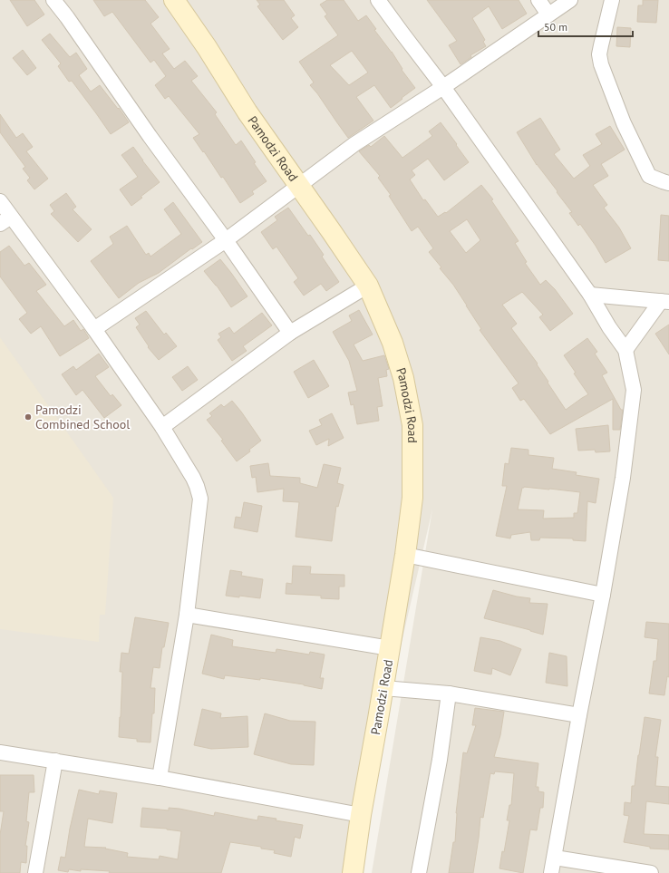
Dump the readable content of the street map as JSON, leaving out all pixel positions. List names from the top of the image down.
{
  "streets": {
    "street": ["Pamodzi Road"]
  },
  "places": ["Pamodzi Combined School"],
  "scale_bar": "50 m"
}
